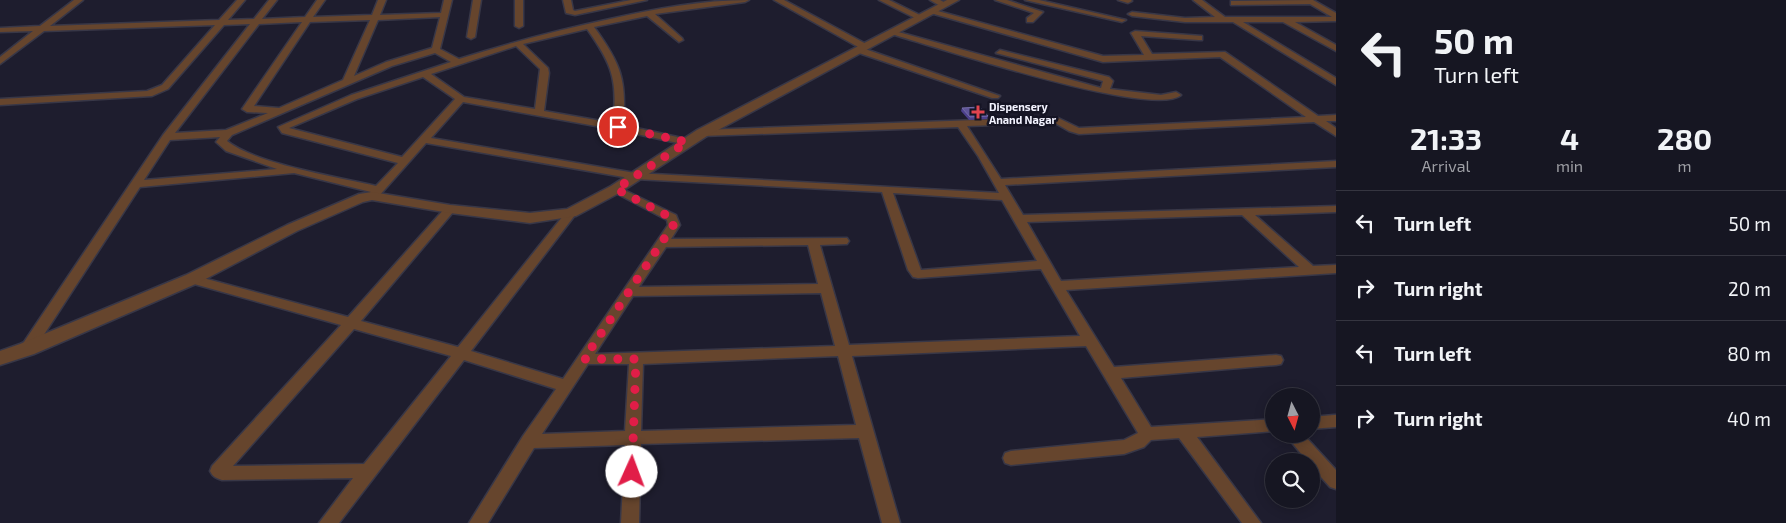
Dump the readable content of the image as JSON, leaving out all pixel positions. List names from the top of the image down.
{
  "places": {
    "health": ["Dispensery Anand Nagar"]
  },
  "north": "bottom",
  "page": {
    "turn": ["50 m", "Turn left"],
    "eta": [
      "21:33",
      "Arrival",
      "4",
      "min",
      "280",
      "m"
    ],
    "list": [
      {
        "name": "Turn left",
        "value": "50 m"
      },
      {
        "name": "Turn right",
        "value": "20 m"
      },
      {
        "name": "Turn left",
        "value": "80 m"
      },
      {
        "name": "Turn right",
        "value": "40 m"
      }
    ]
  }
}
